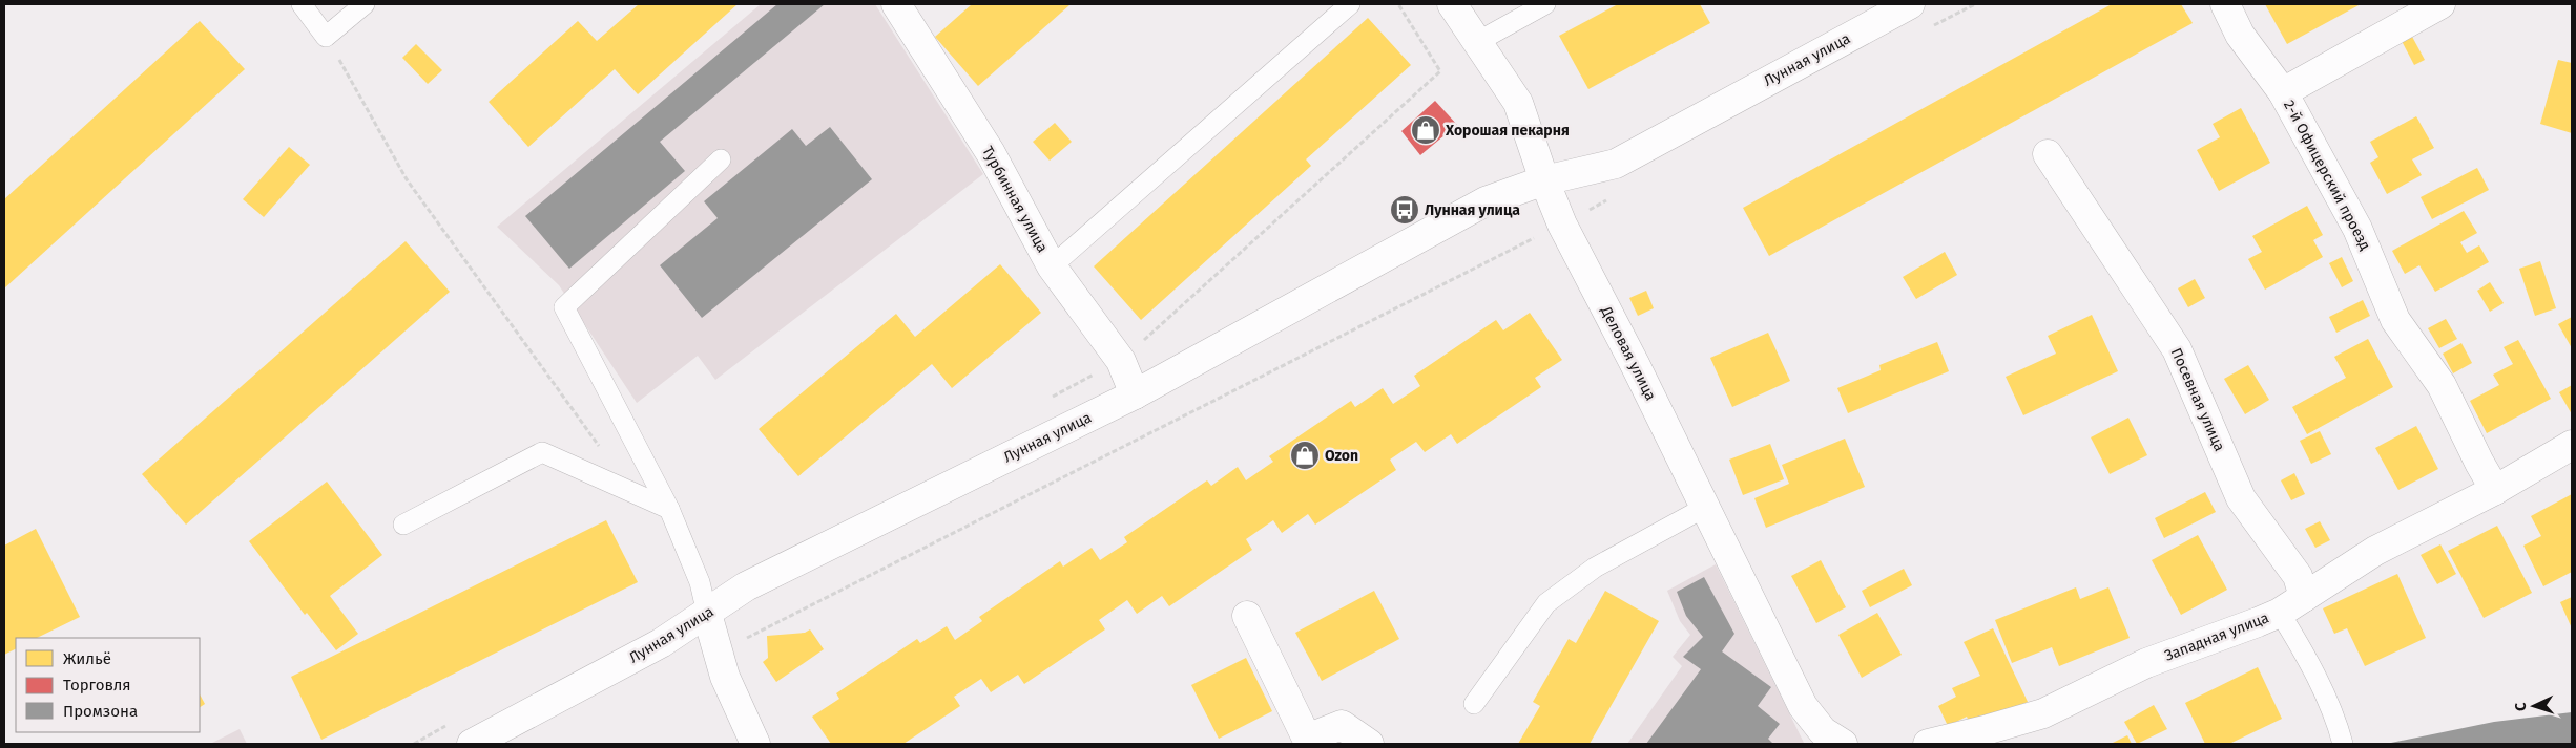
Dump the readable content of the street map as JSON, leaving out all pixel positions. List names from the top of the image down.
{
  "streets": {
    "street": [
      "Лунная улица",
      "2-й Офицерский проезд",
      "Турбинная улица",
      "Деловая улица",
      "Посевная улица",
      "Западная улица"
    ]
  },
  "crossings": [
    ["Лунная улица", "Турбинная улица"],
    ["Лунная улица", "Деловая улица"],
    ["2-й Офицерский проезд", "Западная улица"],
    ["Посевная улица", "Западная улица"]
  ],
  "places": {
    "shop": ["Хорошая пекарня", "Ozon"],
    "bus stop": ["Лунная улица"]
  },
  "legend": ["Жильё", "Торговля", "Промзона"],
  "north": "left"
}
